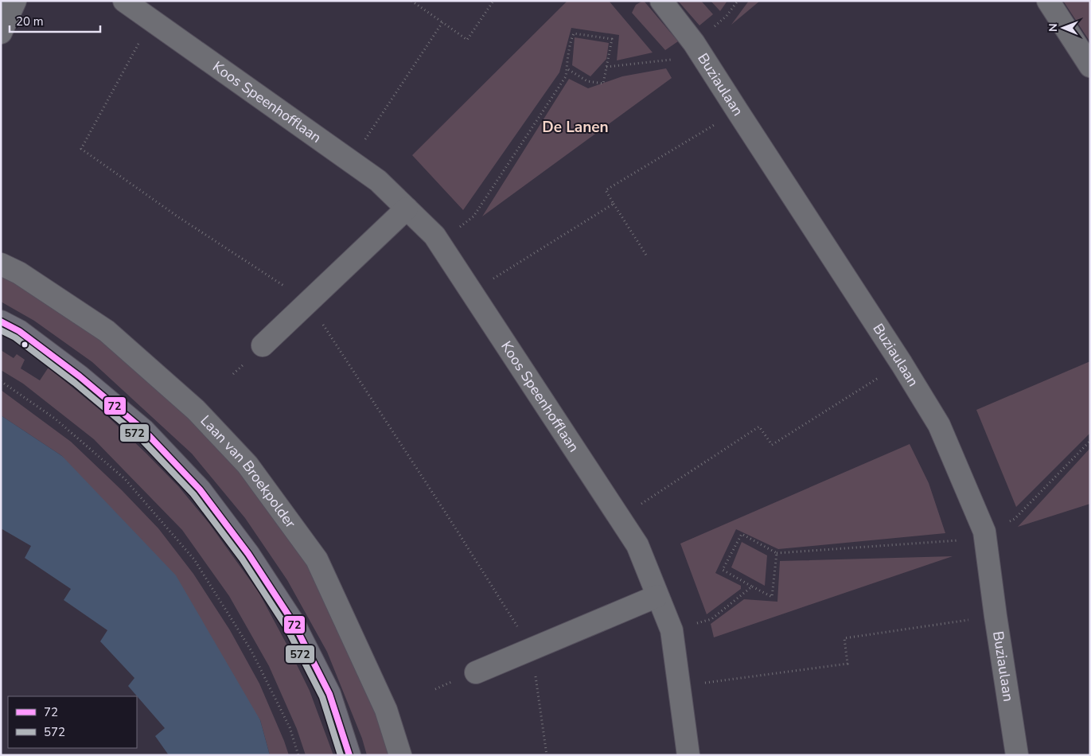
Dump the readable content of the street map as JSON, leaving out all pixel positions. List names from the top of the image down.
{
  "streets": {
    "street": ["Buziaulaan", "Koos Speenhofflaan", "Laan van Broekpolder"]
  },
  "districts": ["De Lanen"],
  "lines": ["transit line 72", "transit line 572"],
  "legend": ["72", "572"],
  "scale_bar": "20 m",
  "north": "left"
}
